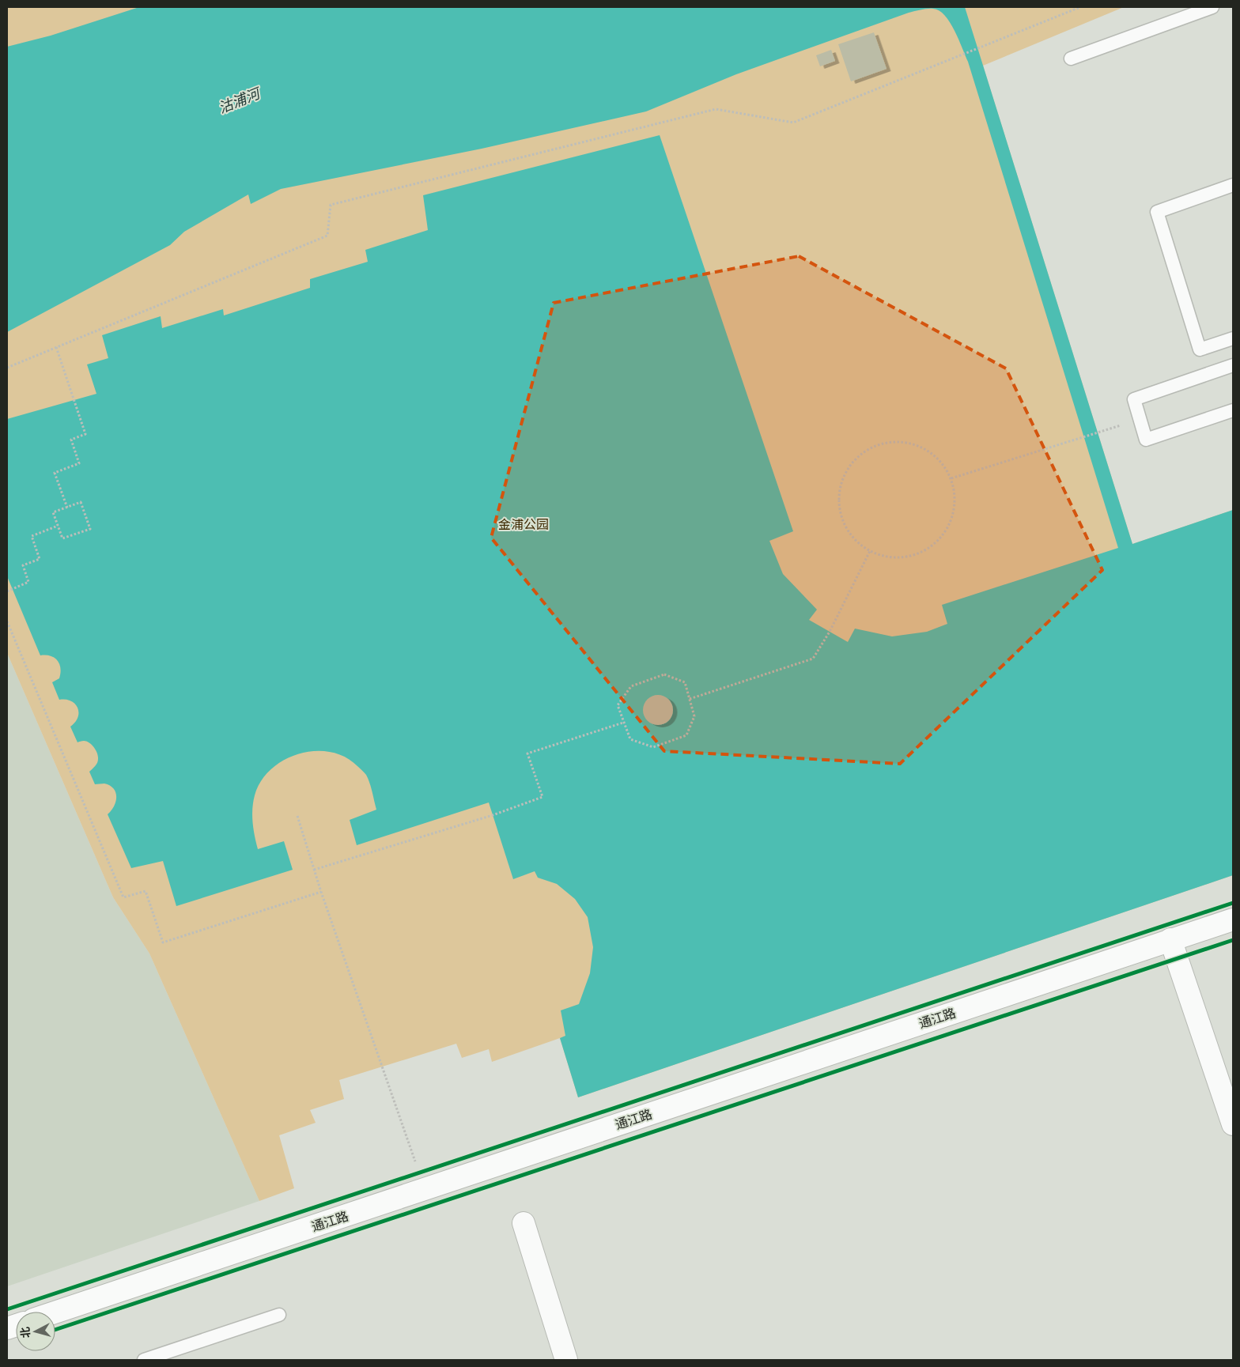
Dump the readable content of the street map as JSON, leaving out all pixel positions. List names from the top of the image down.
{
  "streets": {
    "street": ["通江路"]
  },
  "water": ["沽浦河"],
  "parks": ["金浦公园"],
  "north": "left"
}
